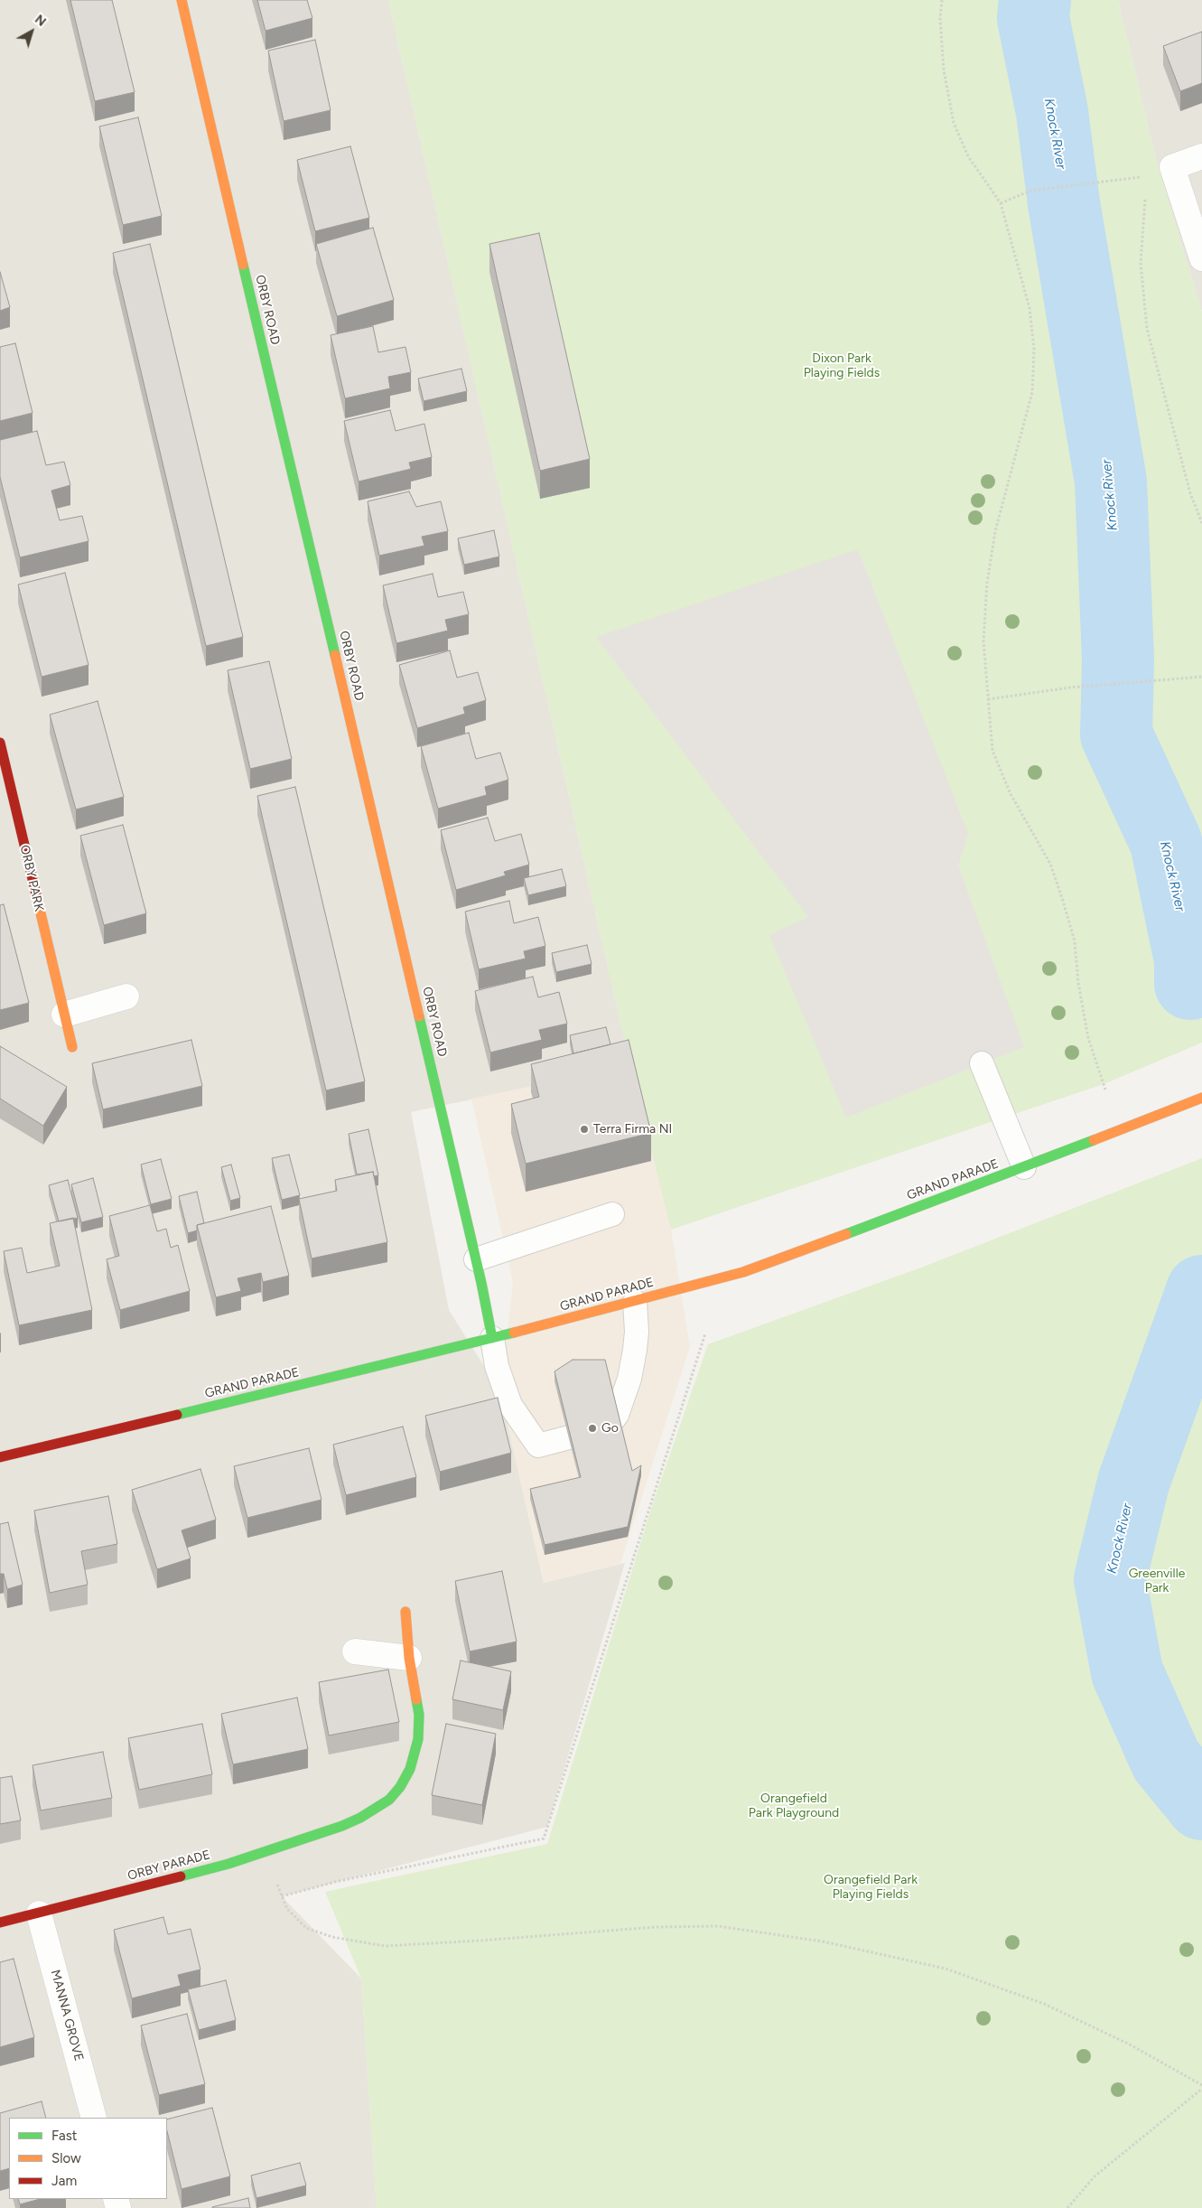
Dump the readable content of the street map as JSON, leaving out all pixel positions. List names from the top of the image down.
{
  "streets": {
    "street": [
      "ORBY ROAD",
      "ORBY PARK",
      "GRAND PARADE",
      "ORBY PARADE",
      "MANNA GROVE"
    ]
  },
  "crossings": [
    ["ORBY ROAD", "GRAND PARADE"],
    ["ORBY PARADE", "MANNA GROVE"]
  ],
  "water": ["Knock River"],
  "parks": [
    "Dixon Park Playing Fields",
    "Greenville Park",
    "Orangefield Park Playground",
    "Orangefield Park Playing Fields"
  ],
  "places": ["Terra Firma NI", "Go"],
  "legend": ["Fast", "Slow", "Jam"],
  "north": "top right"
}
